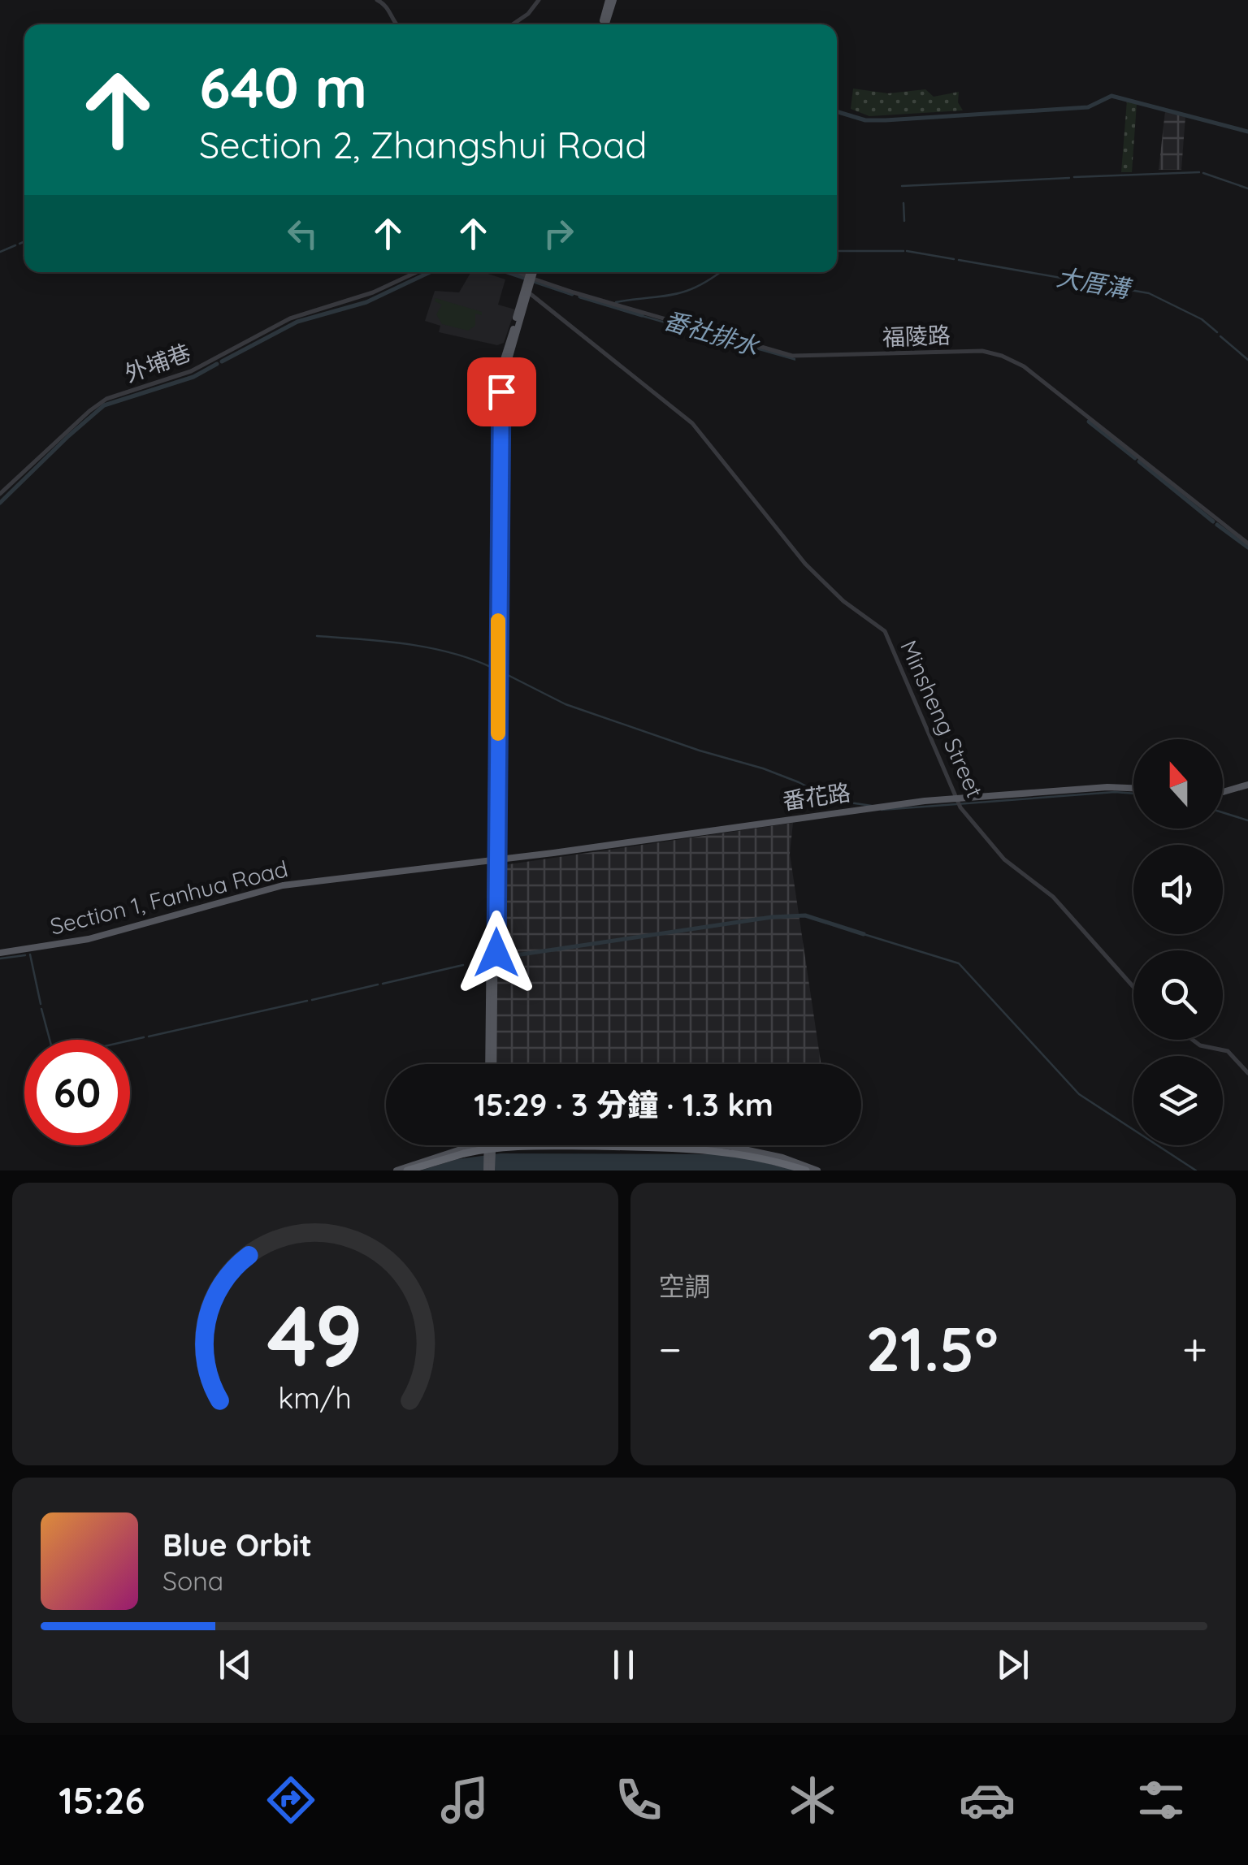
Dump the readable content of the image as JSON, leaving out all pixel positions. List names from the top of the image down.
{
  "streets": {
    "main road": ["番花路", "Section 1, Fanhua Road"],
    "street": ["福陵路", "外埔巷", "Minsheng Street"]
  },
  "crossings": [
    ["福陵路", "Minsheng Street"],
    ["Minsheng Street", "番花路"],
    ["番花路", "Section 1, Fanhua Road"]
  ],
  "water": ["大厝溝", "番社排水"],
  "north": "top",
  "page": {
    "turn": ["640 m", "Section 2, Zhangshui Road"],
    "limit": "60",
    "trip": "15:29 · 3 分鐘 · 1.3 km",
    "tile": "空調",
    "heat": ["−", "21.5°", "+"],
    "song": ["Blue Orbit", "Sona"],
    "tabs": "15:26",
    "gauge": ["49", "km/h"]
  }
}
